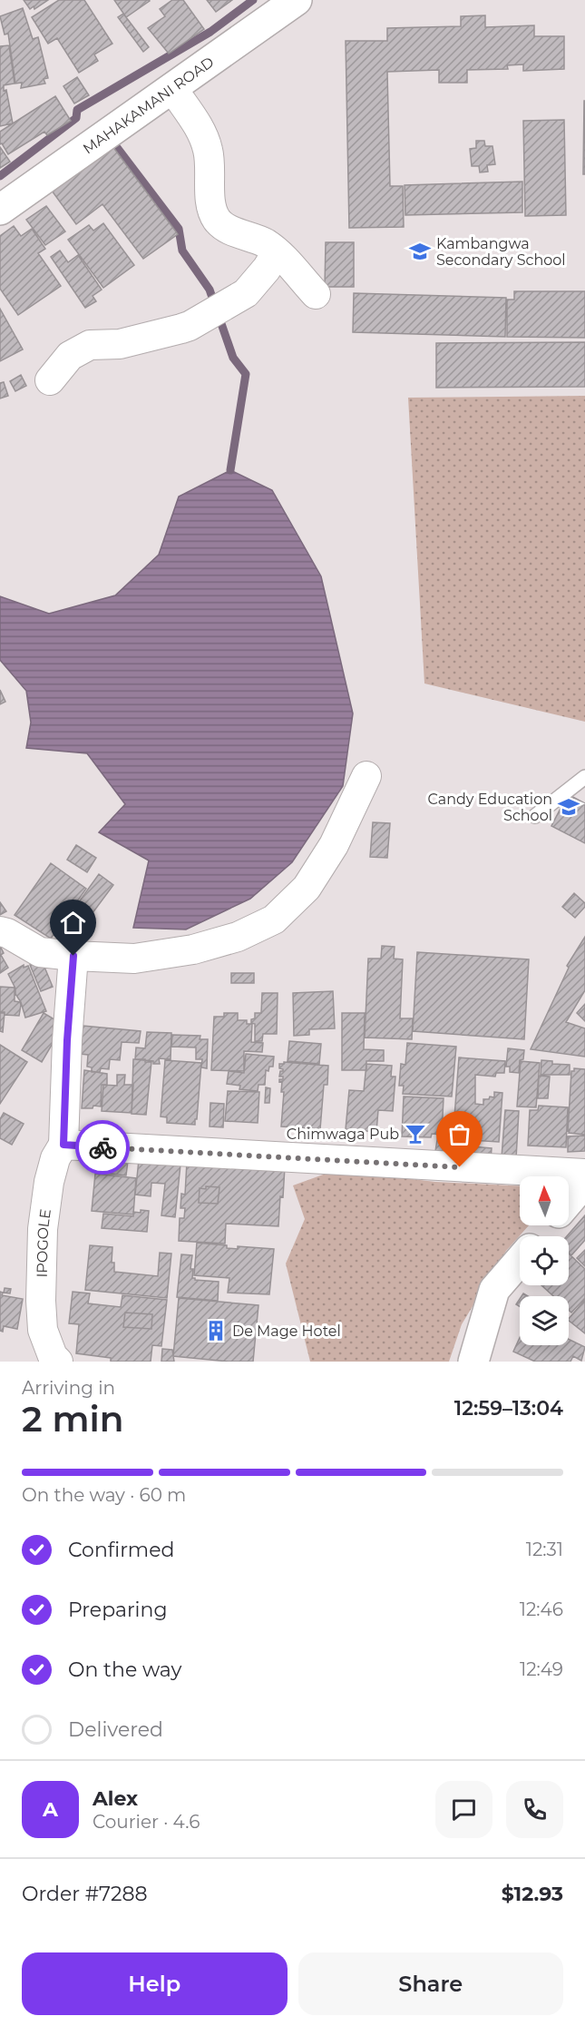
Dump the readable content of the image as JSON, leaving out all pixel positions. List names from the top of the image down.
{
  "streets": {
    "street": ["MAHAKAMANI ROAD", "IPOGOLE"]
  },
  "places": {
    "school or university": ["Kambangwa Secondary School", "Candy Education School"],
    "bar": ["Chimwaga Pub"],
    "building": ["De Mage Hotel"]
  },
  "north": "top",
  "page": {
    "heading": ["2 min", "Arriving in", "12:59–13:04"],
    "panel": [
      "Alex",
      "Courier · 4.6",
      "Order #7288",
      "$12.93"
    ],
    "bar": "On the way · 60 m",
    "list": [
      ["Confirmed", "12:31"],
      ["Preparing", "12:46"],
      ["On the way", "12:49"],
      "Delivered"
    ],
    "round": "A",
    "buttons": ["Help", "Share"]
  }
}
